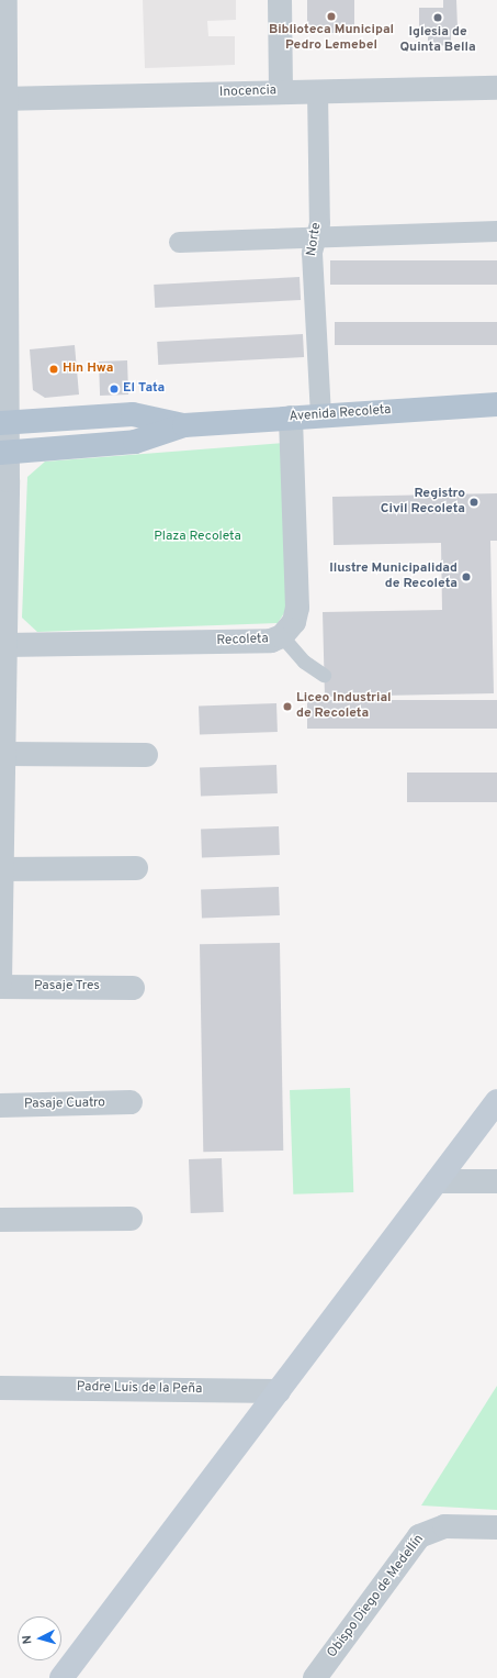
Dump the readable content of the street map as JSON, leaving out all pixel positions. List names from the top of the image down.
{
  "streets": {
    "main road": ["Avenida Recoleta"],
    "street": [
      "Inocencia",
      "Norte",
      "Recoleta",
      "Pasaje Tres",
      "Pasaje Cuatro",
      "Padre Luis de la Peña",
      "Obispo Diego de Medellín"
    ]
  },
  "crossings": [
    ["Inocencia", "Norte"],
    ["Norte", "Avenida Recoleta"],
    ["Avenida Recoleta", "Recoleta"]
  ],
  "parks": ["Plaza Recoleta"],
  "places": [
    "Biblioteca Municipal Pedro Lemebel",
    "Iglesia de Quinta Bella",
    "Hin Hwa",
    "El Tata",
    "Registro Civil Recoleta",
    "Ilustre Municipalidad de Recoleta",
    "Liceo Industrial de Recoleta"
  ],
  "north": "left"
}
